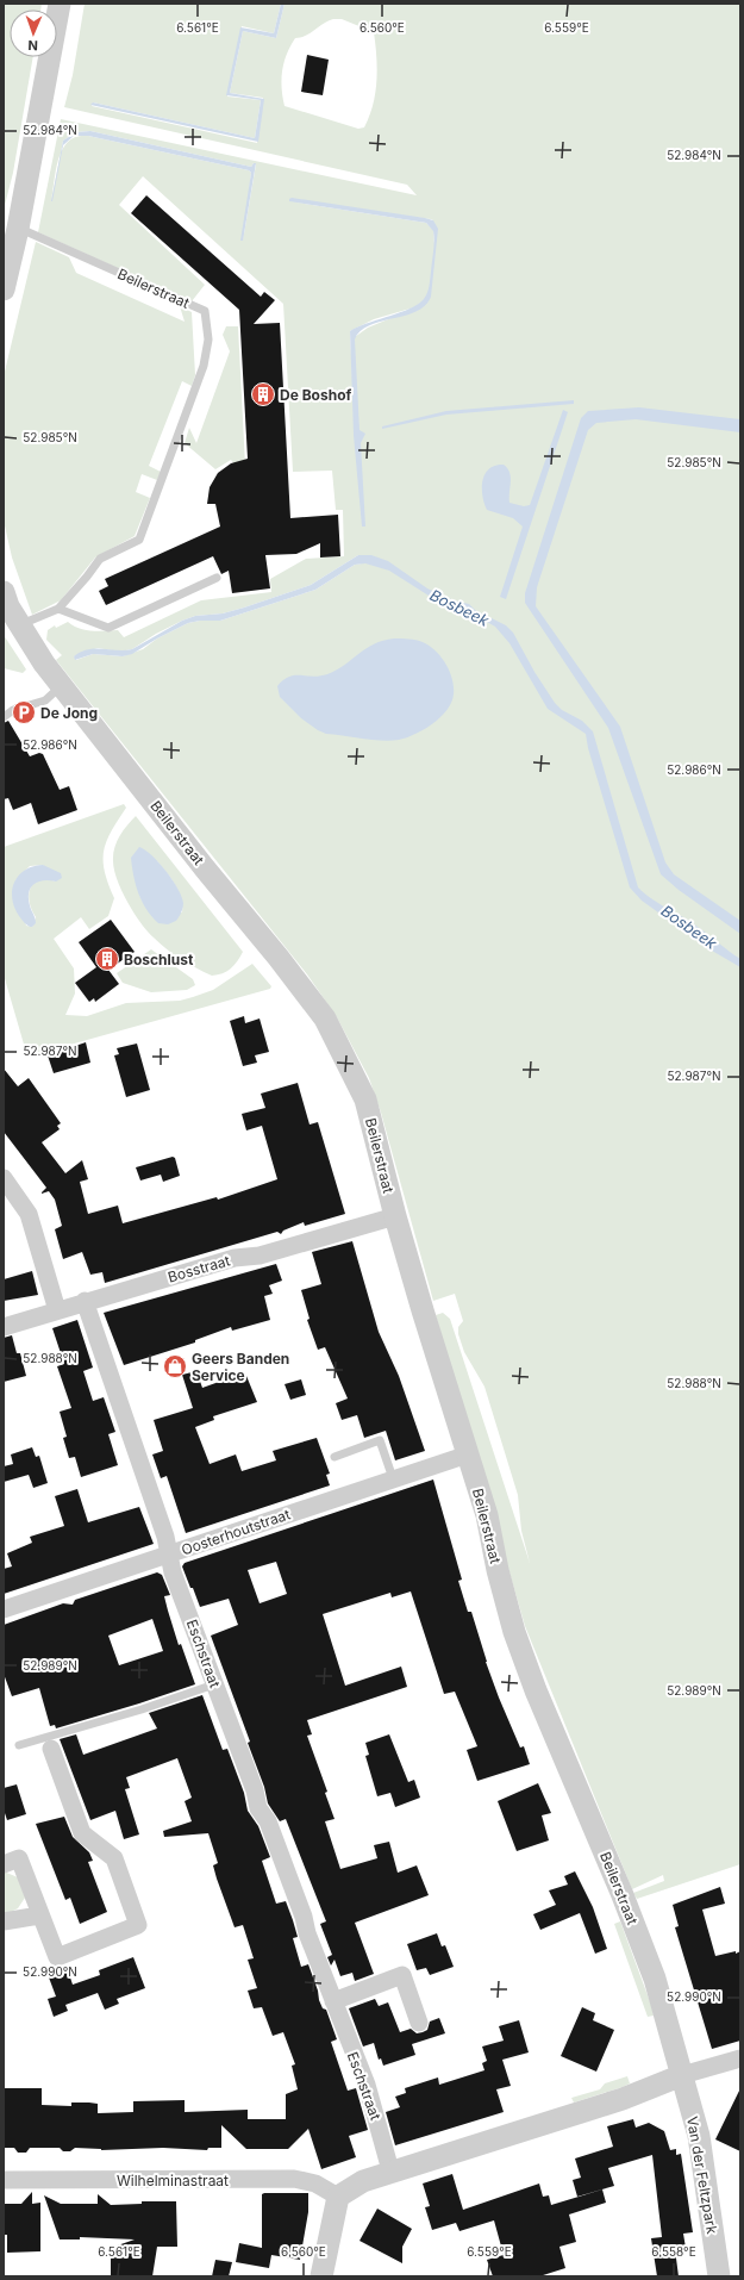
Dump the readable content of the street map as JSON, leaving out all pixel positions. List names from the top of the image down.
{
  "streets": {
    "street": [
      "Beilerstraat",
      "Bosstraat",
      "Oosterhoutstraat",
      "Eschstraat",
      "Van der Feltzpark",
      "Wilhelminastraat"
    ]
  },
  "crossings": [
    ["Beilerstraat", "Bosstraat"],
    ["Beilerstraat", "Oosterhoutstraat"],
    ["Beilerstraat", "Van der Feltzpark"],
    ["Bosstraat", "Eschstraat"],
    ["Oosterhoutstraat", "Eschstraat"]
  ],
  "water": ["Bosbeek"],
  "places": {
    "building": ["De Boshof", "Boschlust"],
    "parking": ["De Jong"],
    "shop": ["Geers Banden Service"]
  },
  "north": "bottom",
  "coordinates": [
    "6.561°E",
    "6.560°E",
    "6.559°E",
    "52.984°N",
    "52.985°N",
    "52.986°N",
    "52.987°N",
    "52.988°N",
    "52.989°N",
    "52.990°N",
    "6.558°E"
  ]
}
